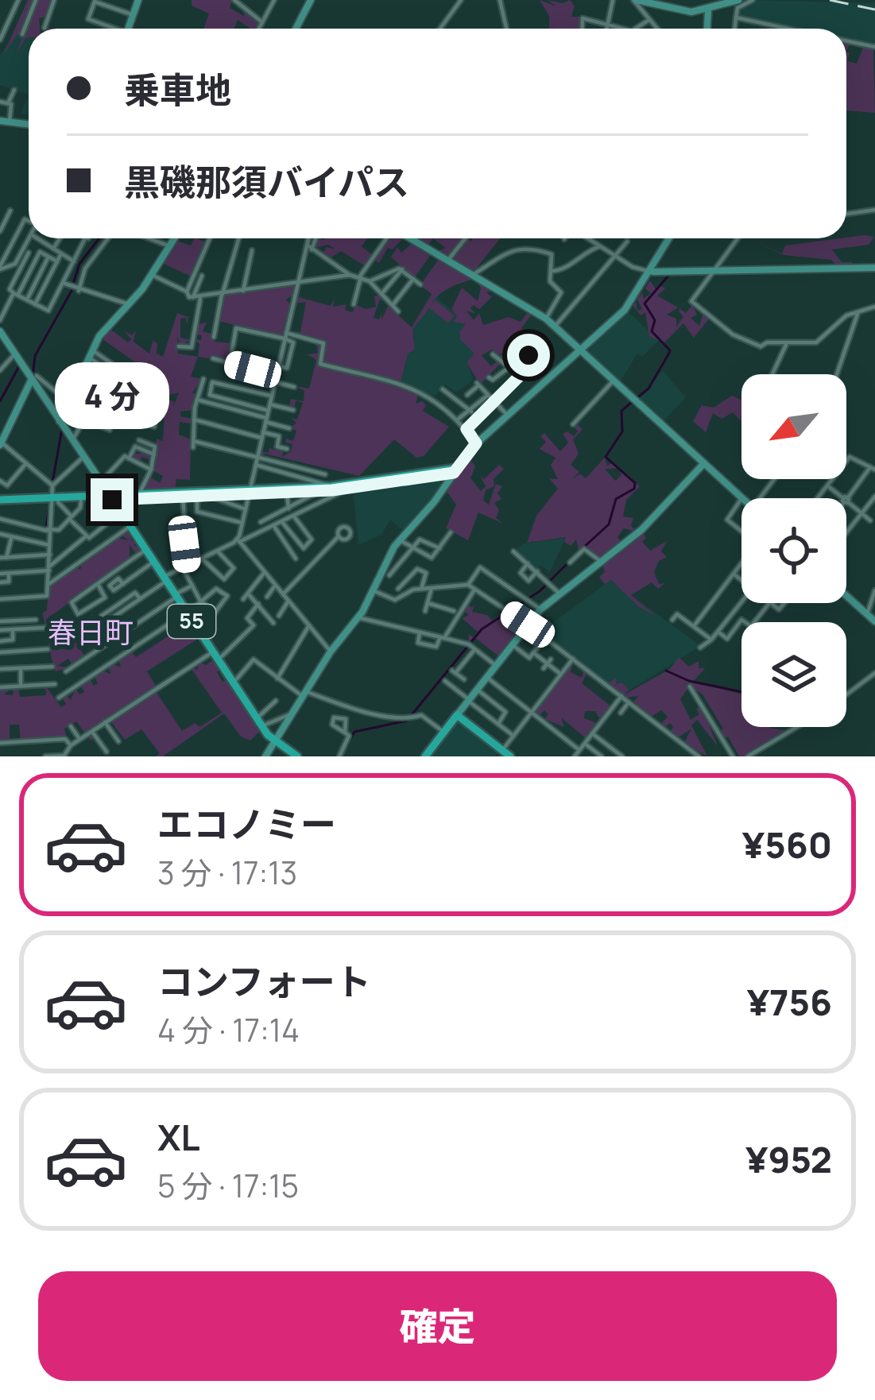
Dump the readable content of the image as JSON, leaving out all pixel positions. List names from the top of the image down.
{
  "streets": {
    "main road": ["55"]
  },
  "districts": ["春日町"],
  "north": "bottom left",
  "page": {
    "banner": ["乗車地", "黒磯那須バイパス"],
    "bubble": "4 分",
    "list": [
      {
        "name": "エコノミー",
        "note": "3 分 · 17:13",
        "value": "¥560"
      },
      {
        "name": "コンフォート",
        "note": "4 分 · 17:14",
        "value": "¥756"
      },
      {
        "name": "XL",
        "note": "5 分 · 17:15",
        "value": "¥952"
      }
    ],
    "buttons": "確定"
  }
}
